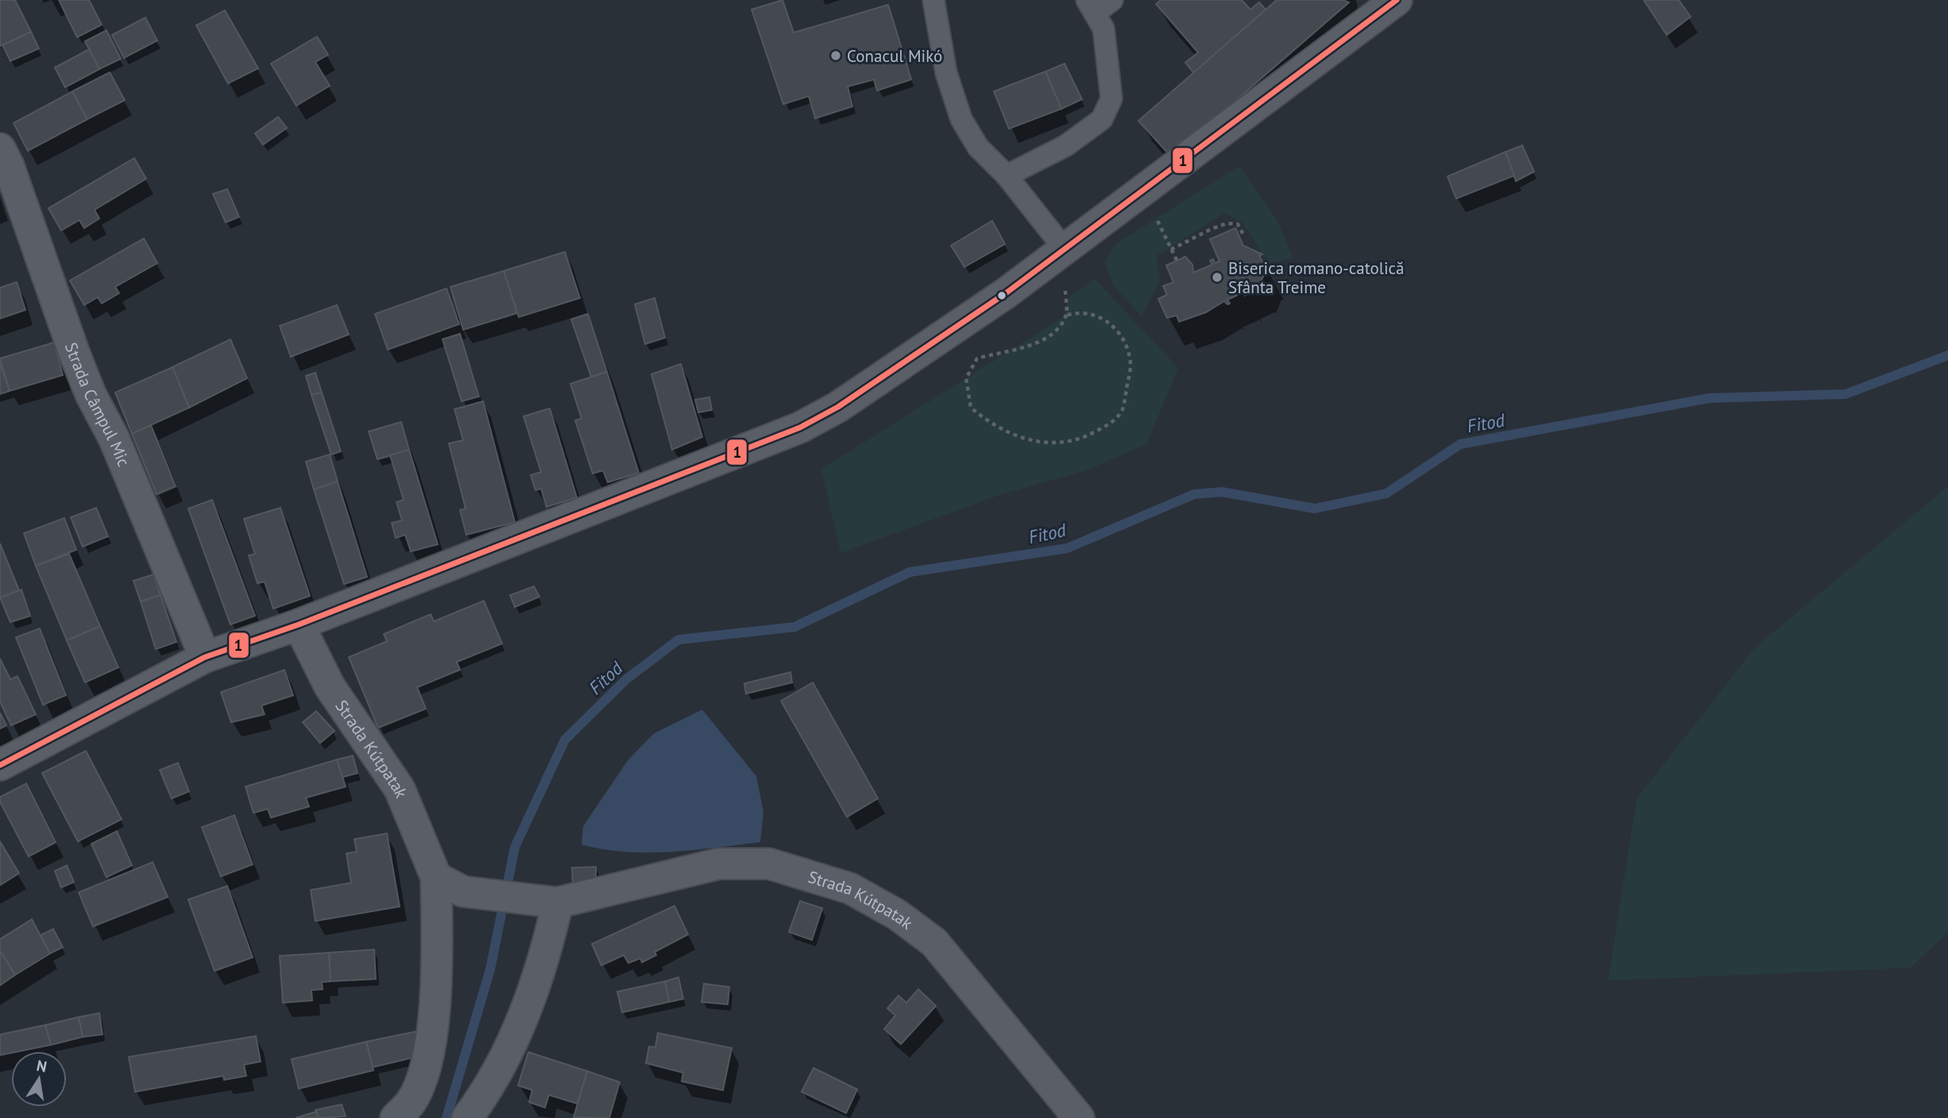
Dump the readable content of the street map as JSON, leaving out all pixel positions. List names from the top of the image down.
{
  "streets": {
    "street": ["Strada Câmpul Mic", "Strada Kútpatak"]
  },
  "water": ["Fitod"],
  "places": ["Conacul Mikó", "Biserica romano-catolică Sfânta Treime"],
  "lines": ["transit line 1"],
  "north": "top"
}
